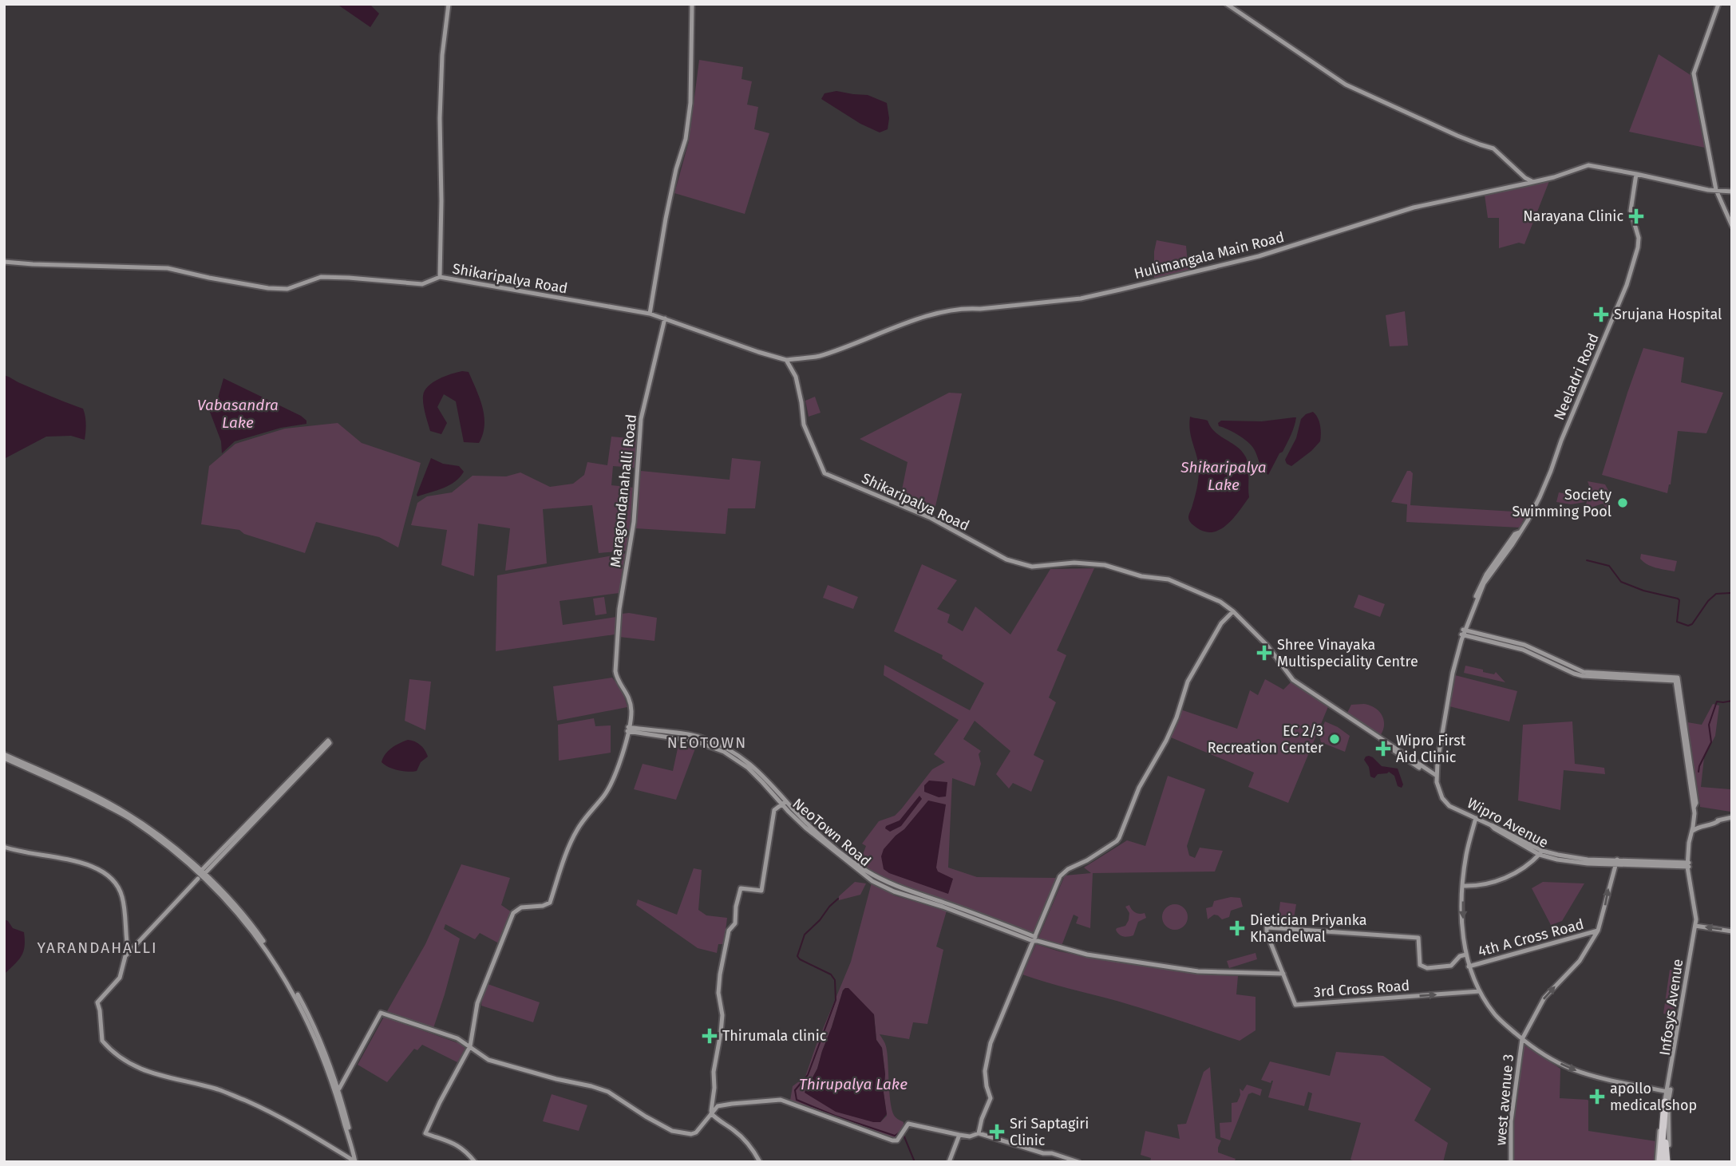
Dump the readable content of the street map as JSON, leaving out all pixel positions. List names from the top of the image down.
{
  "streets": {
    "street": [
      "Hulimangala Main Road",
      "Shikaripalya Road",
      "Neeladri Road",
      "Maragondanahalli Road",
      "Wipro Avenue",
      "NeoTown Road",
      "4th A Cross Road",
      "3rd Cross Road",
      "Infosys Avenue",
      "west avenue 3"
    ]
  },
  "crossings": [
    ["Hulimangala Main Road", "Shikaripalya Road"],
    ["Hulimangala Main Road", "Neeladri Road"],
    ["Shikaripalya Road", "Neeladri Road"],
    ["Shikaripalya Road", "Maragondanahalli Road"],
    ["Shikaripalya Road", "Wipro Avenue"],
    ["Neeladri Road", "Wipro Avenue"],
    ["Maragondanahalli Road", "NeoTown Road"],
    ["NeoTown Road", "3rd Cross Road"]
  ],
  "one_way": ["3rd Cross Road"],
  "districts": ["NEOTOWN", "YARANDAHALLI"],
  "water": ["Vabasandra Lake", "Shikaripalya Lake", "Thirupalya Lake"],
  "places": {
    "health": [
      "Narayana Clinic",
      "Srujana Hospital",
      "Shree Vinayaka Multispeciality Centre",
      "Wipro First Aid Clinic",
      "Dietician Priyanka Khandelwal",
      "Thirumala clinic",
      "apollo medical shop",
      "Sri Saptagiri Clinic"
    ],
    "other": ["Society Swimming Pool", "EC 2/3 Recreation Center"]
  }
}
